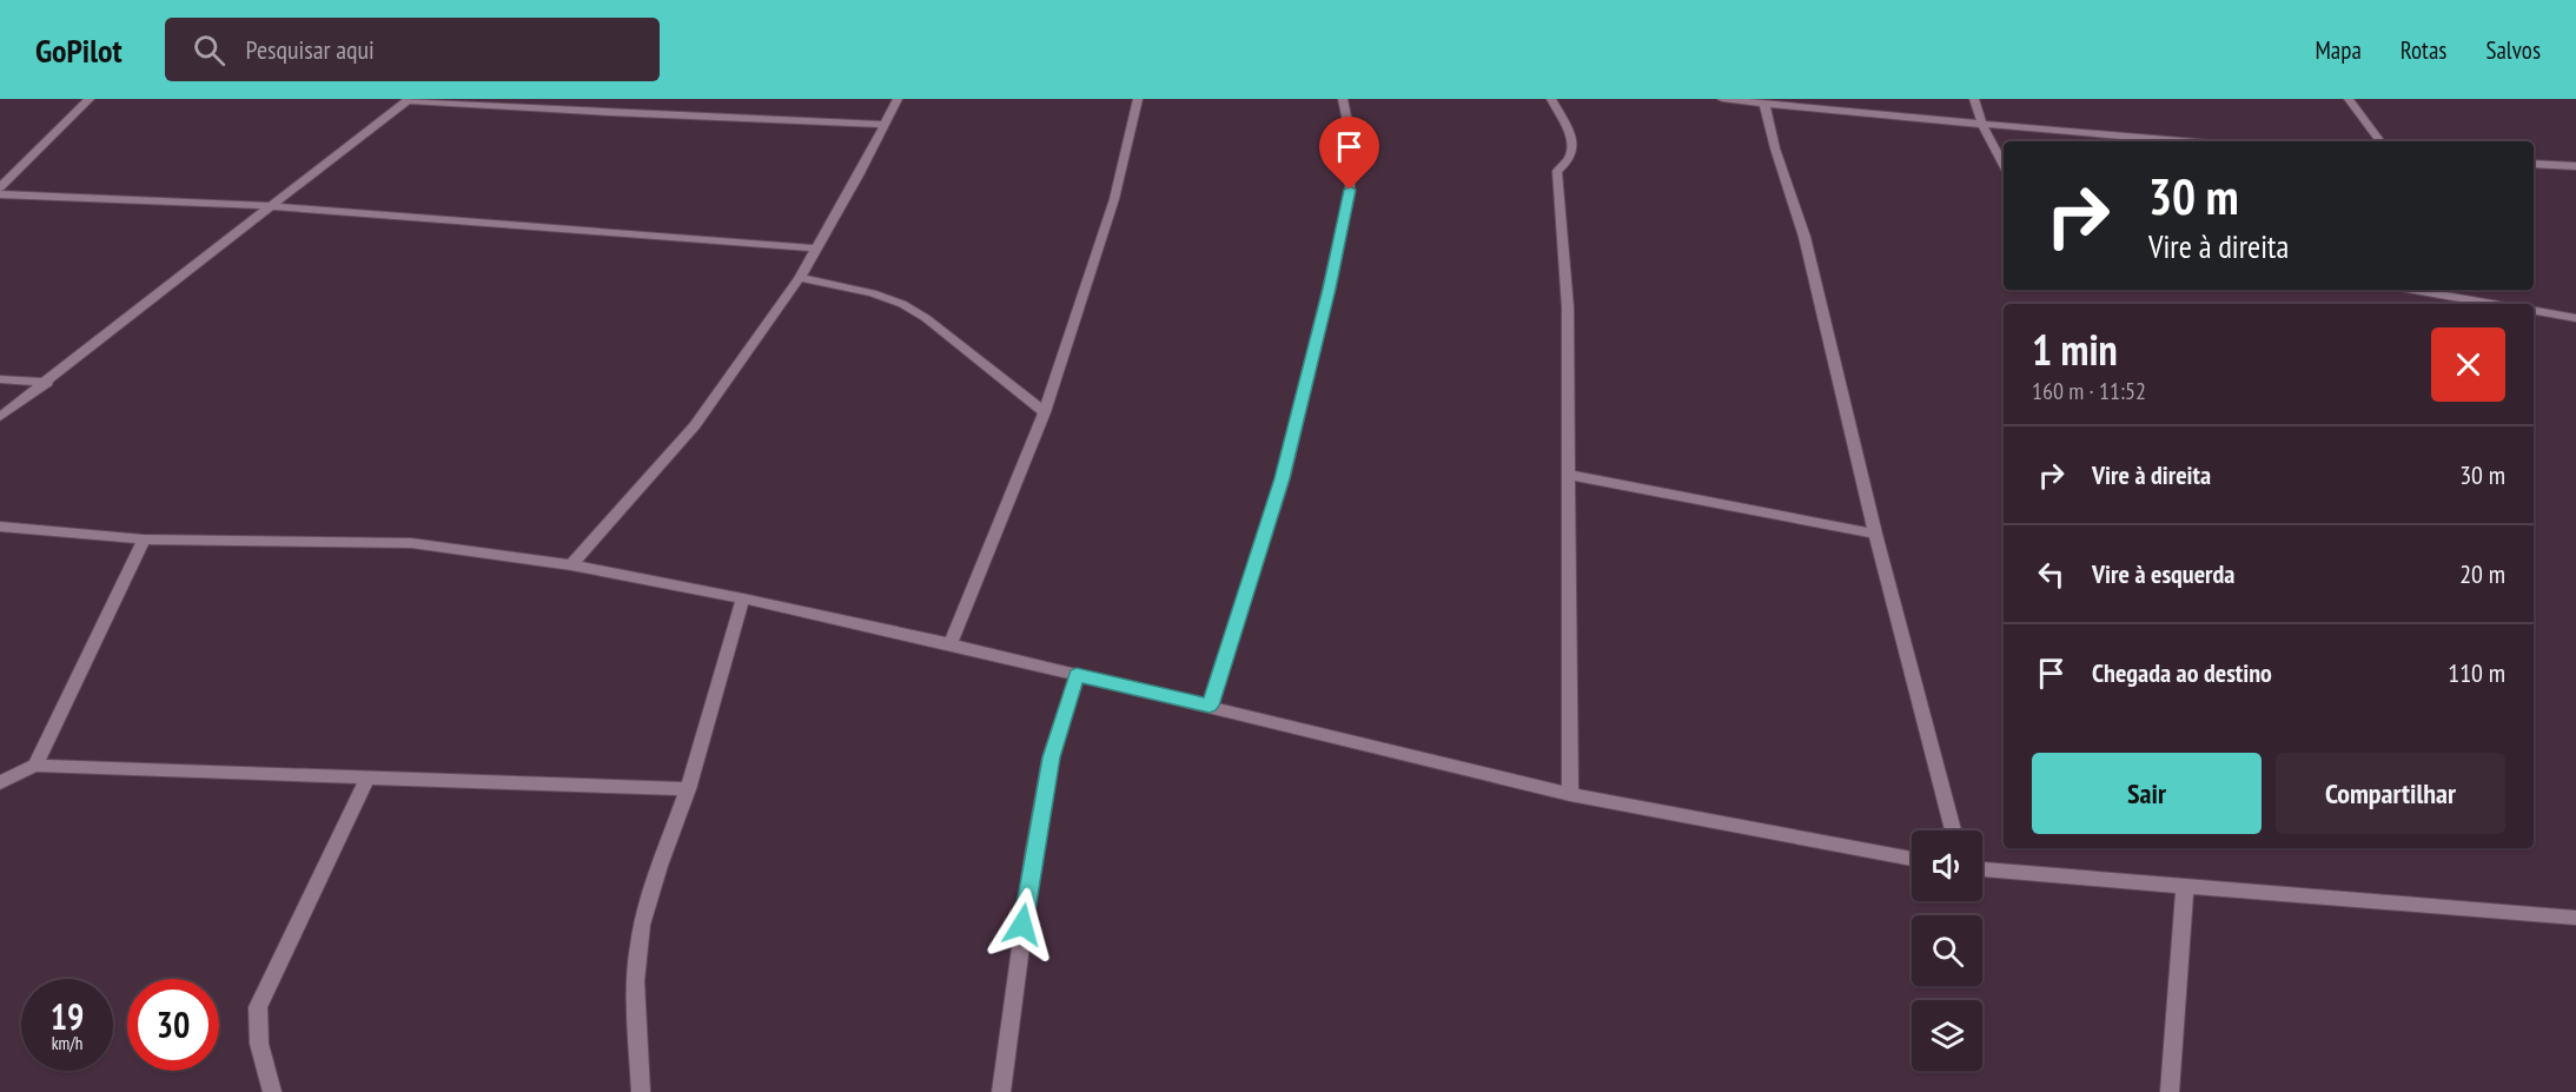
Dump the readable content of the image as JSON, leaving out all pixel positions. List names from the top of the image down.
{
  "page": {
    "header": "GoPilot",
    "search": "Pesquisar aqui",
    "nav": ["Mapa", "Rotas", "Salvos"],
    "turn": ["30 m", "Vire à direita"],
    "heading": ["1 min", "160 m · 11:52"],
    "list": [
      {
        "name": "Vire à direita",
        "value": "30 m"
      },
      {
        "name": "Vire à esquerda",
        "value": "20 m"
      },
      {
        "name": "Chegada ao destino",
        "value": "110 m"
      }
    ],
    "buttons": ["Sair", "Compartilhar"],
    "speed": "19 km/h",
    "limit": "30"
  }
}
